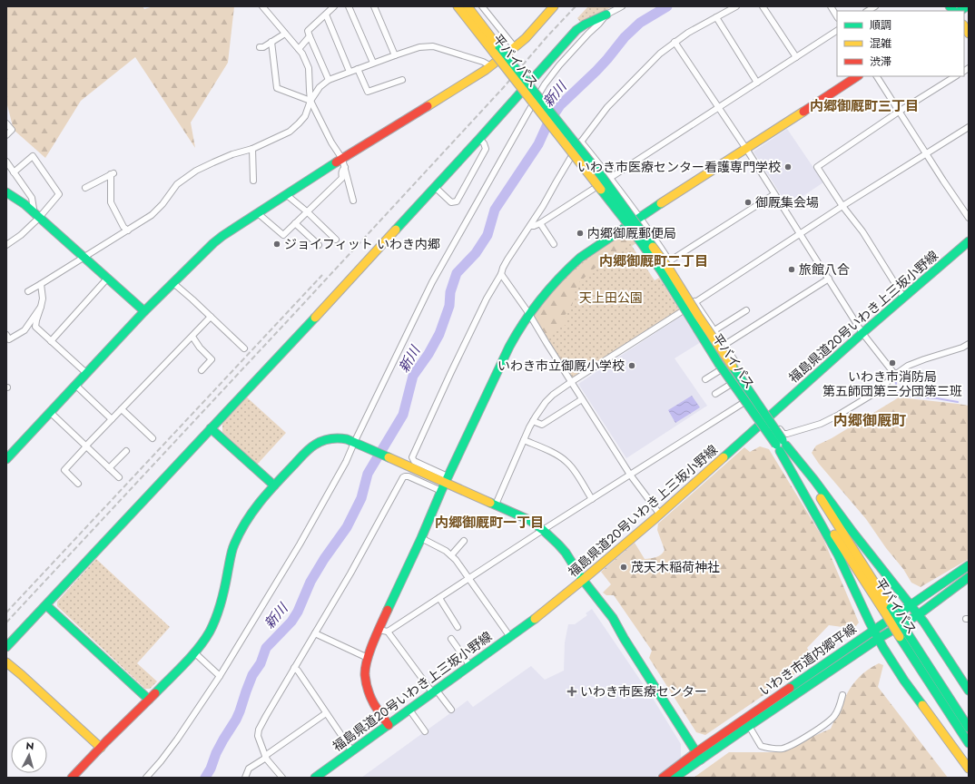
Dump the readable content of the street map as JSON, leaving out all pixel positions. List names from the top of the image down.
{
  "streets": {
    "main road": ["平バイパス", "福島県道20号いわき上三坂小野線", "いわき市道内郷平線"]
  },
  "districts": [
    "内郷御厩町三丁目",
    "内郷御厩町二丁目",
    "内郷御厩町",
    "内郷御厩町一丁目"
  ],
  "water": ["新川"],
  "parks": ["天上田公園"],
  "places": {
    "other": [
      "いわき市医療センター看護専門学校",
      "御厩集会場",
      "内郷御厩郵便局",
      "ジョイフィット いわき内郷",
      "旅館八合",
      "いわき市消防局 第五師団第三分団第三班",
      "いわき市立御厩小学校",
      "茂天木稲荷神社"
    ],
    "health": ["いわき市医療センター"]
  },
  "legend": ["順調", "混雑", "渋滞"],
  "north": "top"
}
